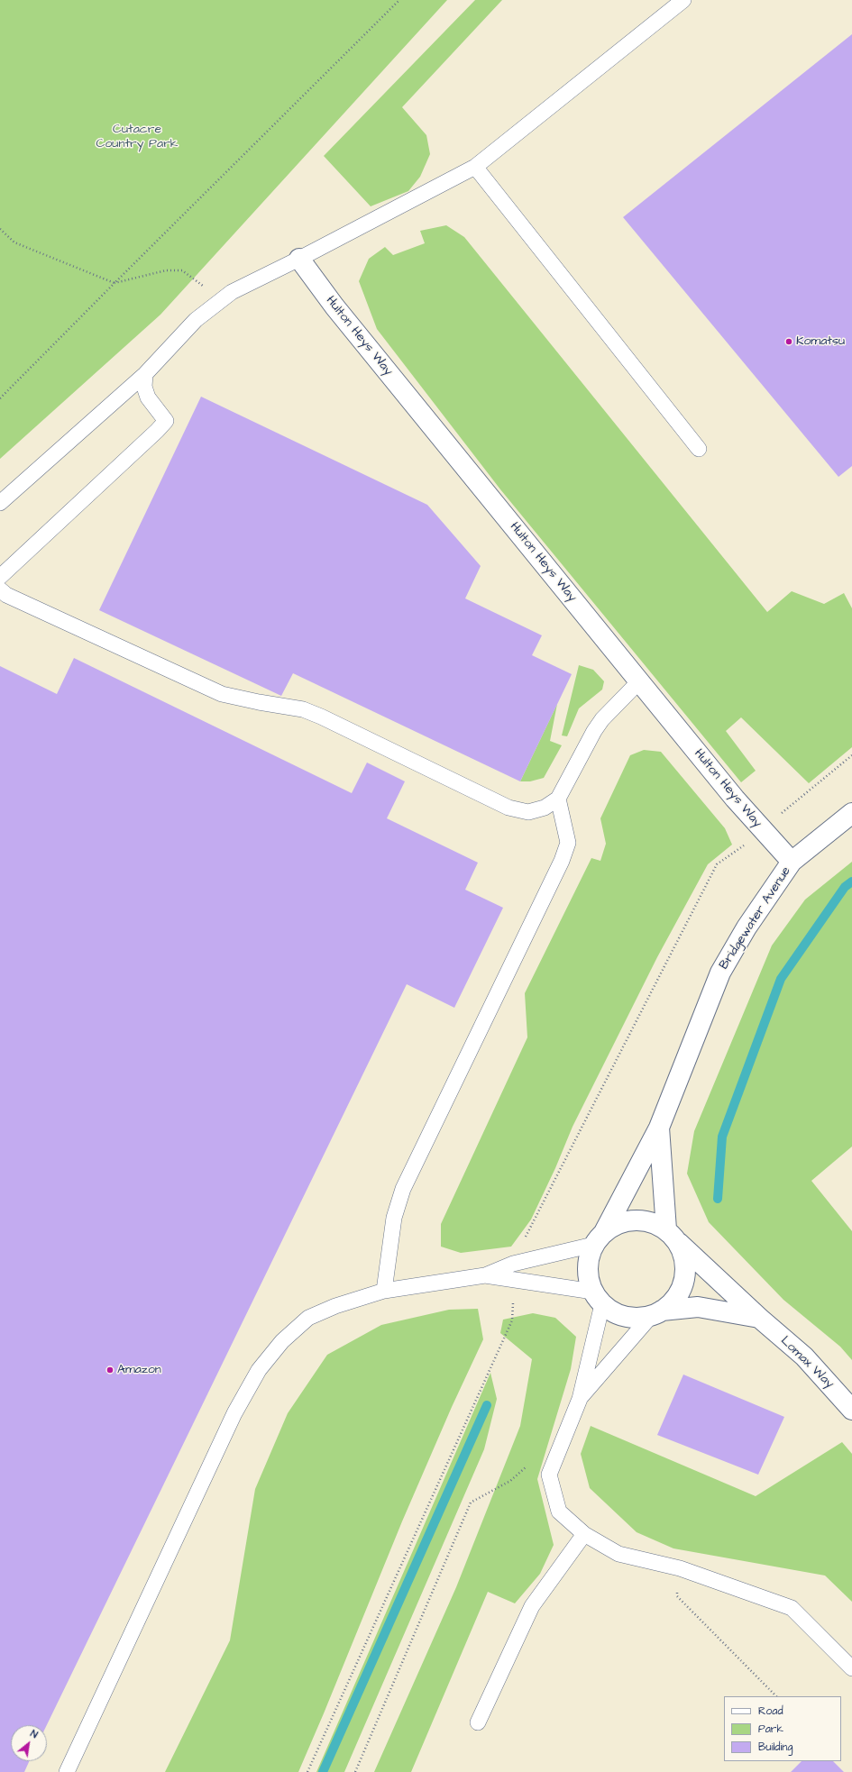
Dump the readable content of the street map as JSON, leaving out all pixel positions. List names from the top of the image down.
{
  "streets": {
    "street": ["Hulton Heys Way", "Bridgewater Avenue", "Lomax Way"]
  },
  "crossings": [
    ["Hulton Heys Way", "Bridgewater Avenue"],
    ["Bridgewater Avenue", "Lomax Way"]
  ],
  "parks": ["Cutacre Country Park"],
  "places": ["Komatsu", "Amazon"],
  "legend": ["Road", "Park", "Building"],
  "north": "top right"
}
